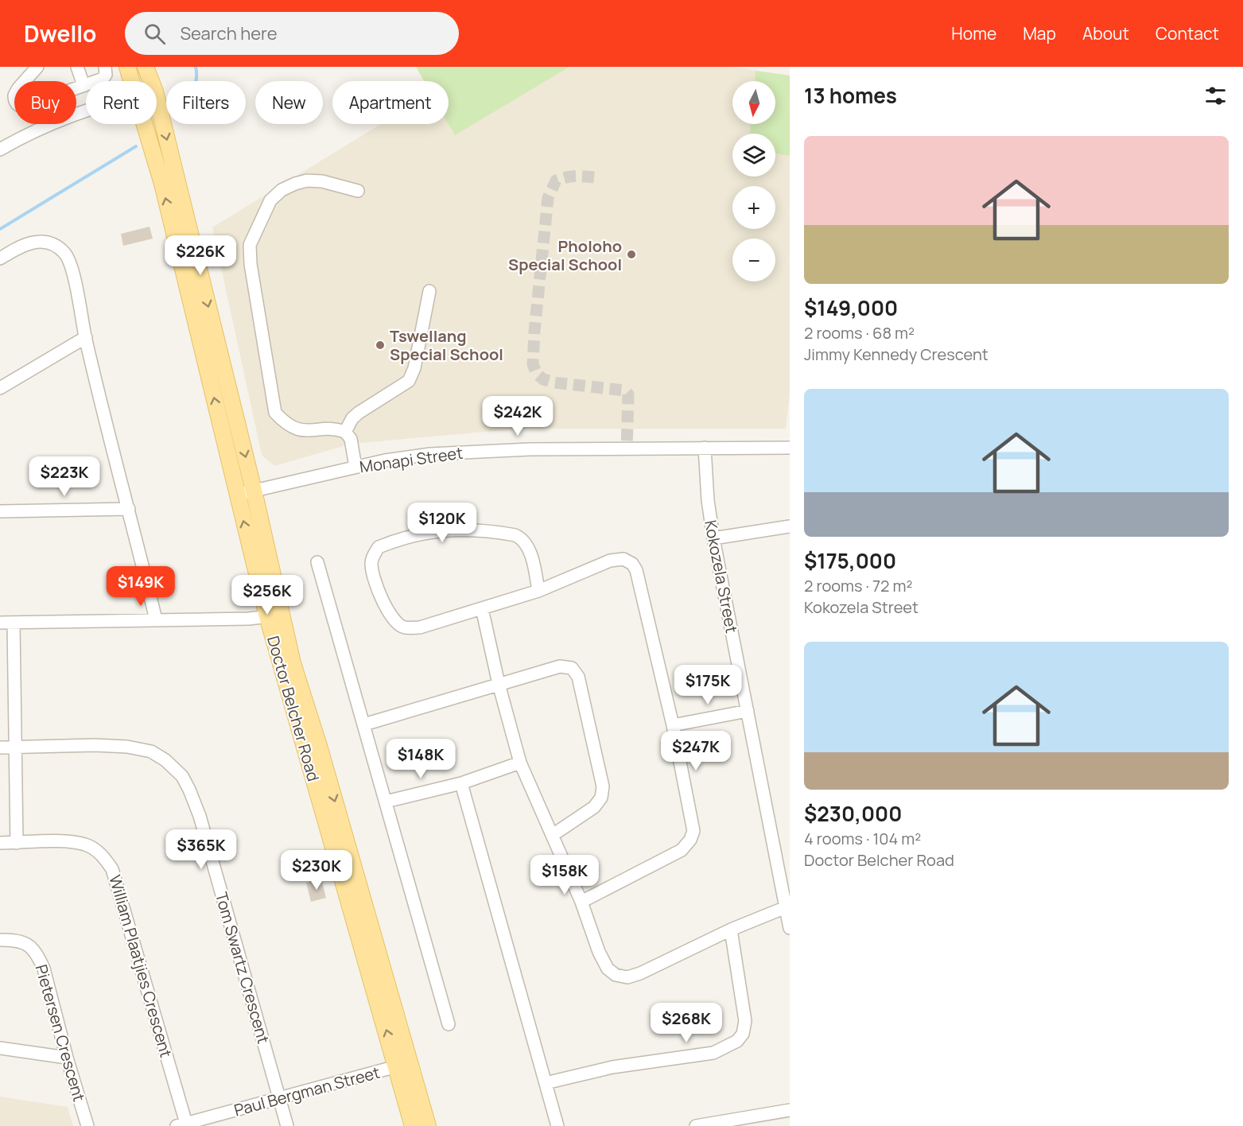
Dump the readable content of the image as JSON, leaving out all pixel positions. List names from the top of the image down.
{
  "streets": {
    "main road": ["Doctor Belcher Road"],
    "street": [
      "Monapi Street",
      "Kokozela Street",
      "William Plaatjies Crescent",
      "Tom Swartz Crescent",
      "Pietersen Crescent",
      "Paul Bergman Street"
    ]
  },
  "crossings": [
    ["Monapi Street", "Kokozela Street"],
    ["Monapi Street", "Doctor Belcher Road"],
    ["Doctor Belcher Road", "Paul Bergman Street"],
    ["William Plaatjies Crescent", "Paul Bergman Street"],
    ["Tom Swartz Crescent", "Paul Bergman Street"]
  ],
  "places": ["Pholoho Special School", "Tswellang Special School"],
  "north": "bottom",
  "page": {
    "header": "Dwello",
    "search": "Search here",
    "nav": [
      "Home",
      "Map",
      "About",
      "Contact"
    ],
    "heading": "13 homes",
    "map_buttons": ["+", "−"],
    "chip": [
      "Buy",
      "Rent",
      "Filters",
      "New",
      "Apartment"
    ],
    "list": [
      {
        "name": "$149,000",
        "note": "2 rooms · 68 m² · Jimmy Kennedy Crescent"
      },
      {
        "name": "$175,000",
        "note": "2 rooms · 72 m² · Kokozela Street"
      },
      {
        "name": "$230,000",
        "note": "4 rooms · 104 m² · Doctor Belcher Road"
      }
    ],
    "price": [
      "$226K",
      "$242K",
      "$223K",
      "$120K",
      "$149K",
      "$256K",
      "$175K",
      "$247K",
      "$148K",
      "$365K",
      "$230K",
      "$158K",
      "$268K"
    ]
  }
}
